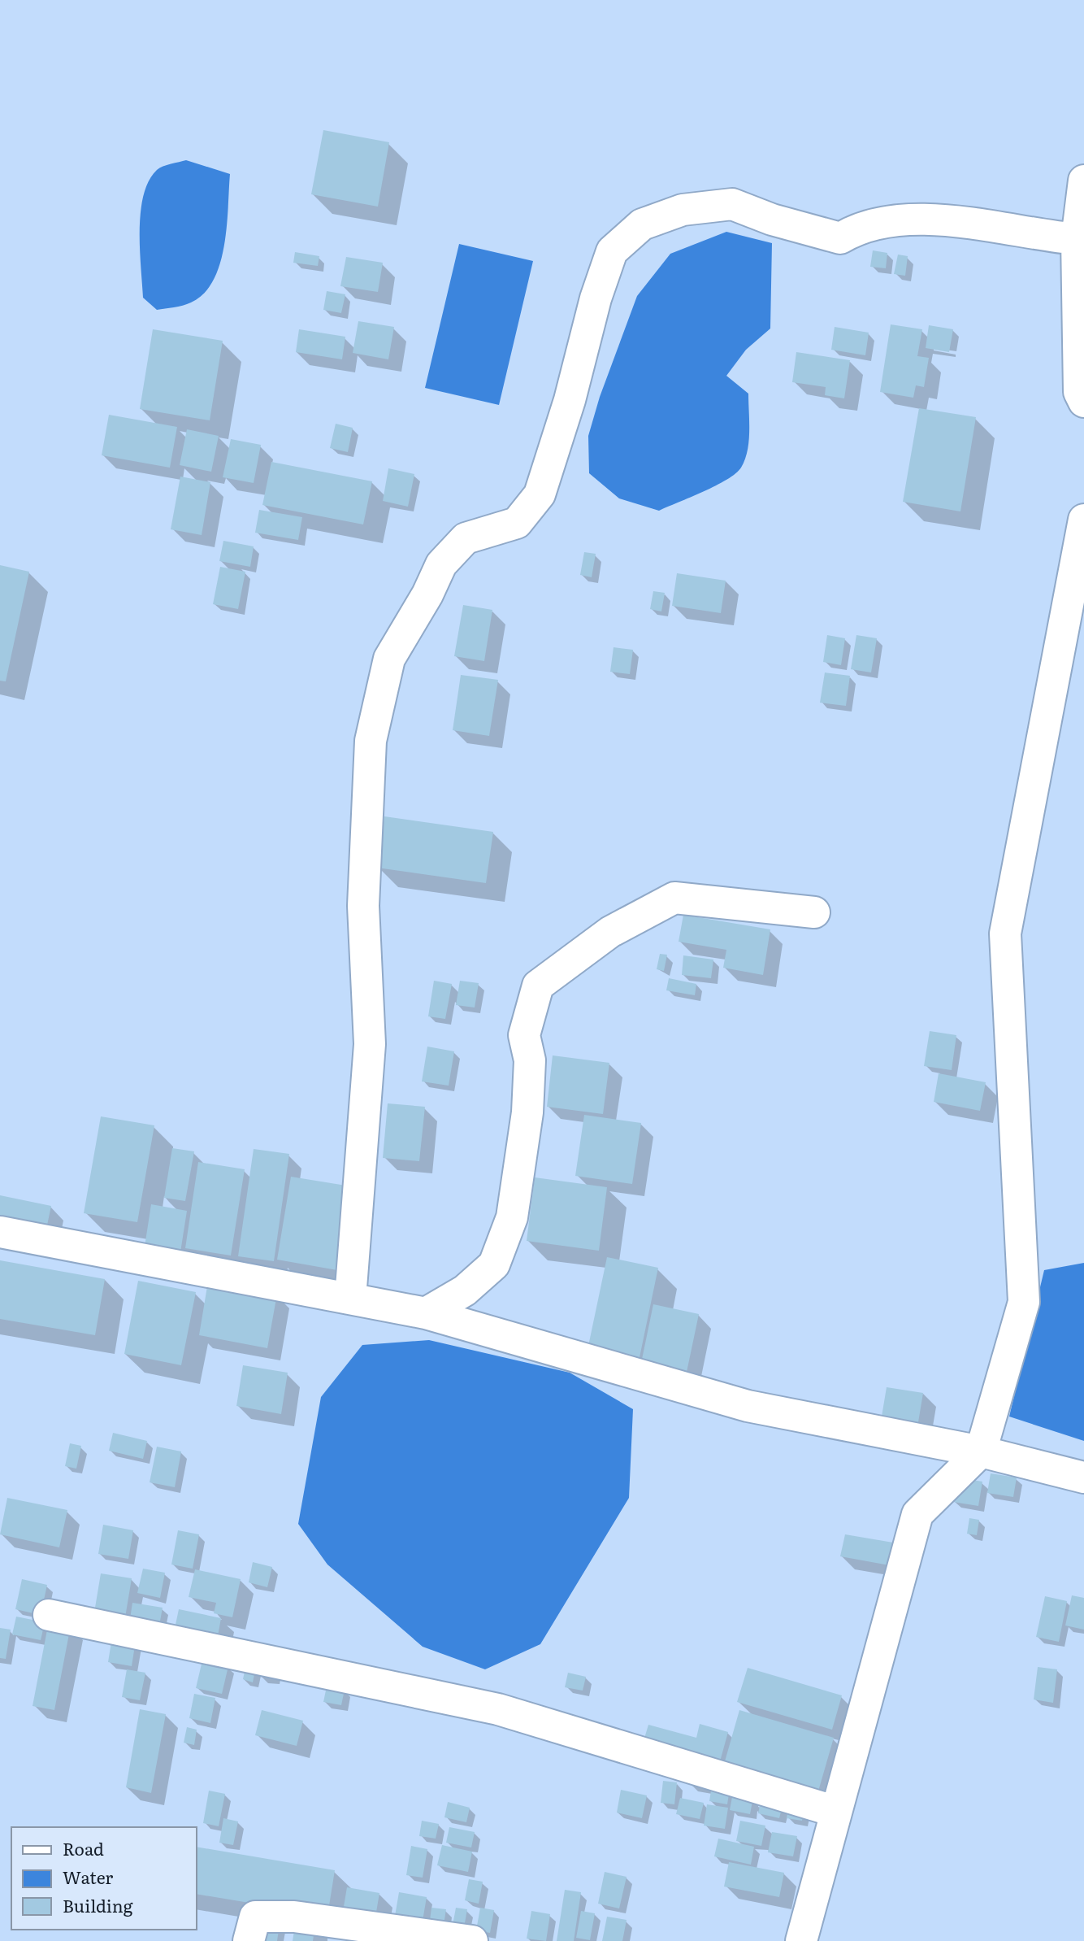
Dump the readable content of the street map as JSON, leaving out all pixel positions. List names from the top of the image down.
{
  "legend": ["Road", "Water", "Building"]
}
